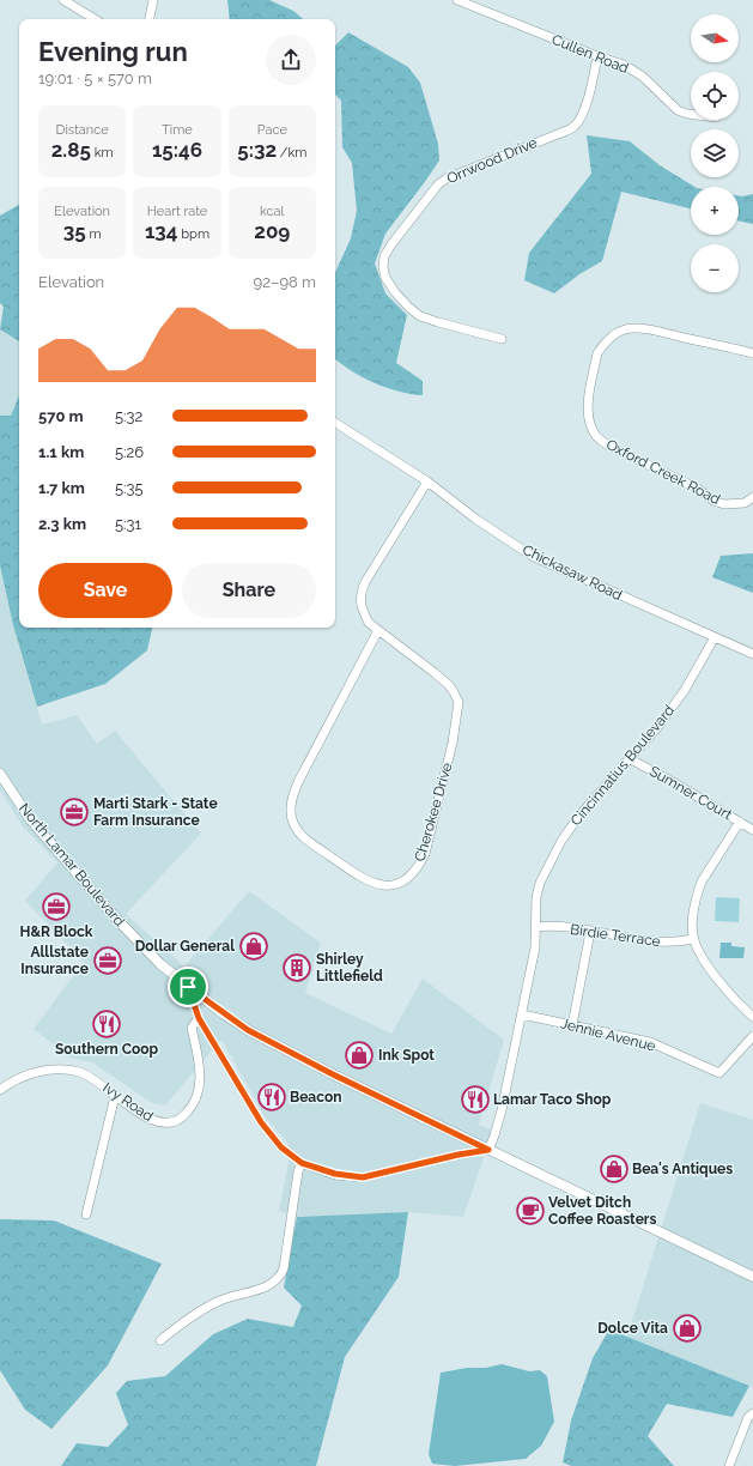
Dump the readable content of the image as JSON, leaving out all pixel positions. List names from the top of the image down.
{
  "streets": {
    "street": [
      "Cullen Road",
      "Orrwood Drive",
      "Oxford Creek Road",
      "Chickasaw Road",
      "Cincinnatius Boulevard",
      "Sumner Court",
      "Cherokee Drive",
      "North Lamar Boulevard",
      "Birdie Terrace",
      "Jennie Avenue",
      "Ivy Road"
    ]
  },
  "crossings": [
    ["Cullen Road", "Orrwood Drive"],
    ["Chickasaw Road", "Cincinnatius Boulevard"],
    ["Chickasaw Road", "Cherokee Drive"],
    ["Cincinnatius Boulevard", "Sumner Court"],
    ["Cincinnatius Boulevard", "North Lamar Boulevard"],
    ["Cincinnatius Boulevard", "Birdie Terrace"],
    ["Cincinnatius Boulevard", "Jennie Avenue"]
  ],
  "places": {
    "office": ["Marti Stark - State Farm Insurance", "H&R Block", "Alllstate Insurance"],
    "shop": [
      "Dollar General",
      "Ink Spot",
      "Bea's Antiques",
      "Dolce Vita"
    ],
    "building": ["Shirley Littlefield"],
    "restaurant": ["Southern Coop", "Beacon", "Lamar Taco Shop"],
    "cafe": ["Velvet Ditch Coffee Roasters"]
  },
  "north": "right",
  "page": {
    "map_buttons": ["+", "−"],
    "heading": ["Evening run", "19:01 · 5 × 570 m"],
    "stats": [
      ["Distance", "2.85 km"],
      ["Time", "15:46"],
      ["Pace", "5:32 /km"],
      ["Elevation", "35 m"],
      ["Heart rate", "134 bpm"],
      ["kcal", "209"]
    ],
    "chart": ["Elevation", "92–98 m"],
    "list": [
      {
        "name": "570 m",
        "note": "5:32"
      },
      {
        "name": "1.1 km",
        "note": "5:26"
      },
      {
        "name": "1.7 km",
        "note": "5:35"
      },
      {
        "name": "2.3 km",
        "note": "5:31"
      }
    ],
    "buttons": ["Save", "Share"]
  }
}
